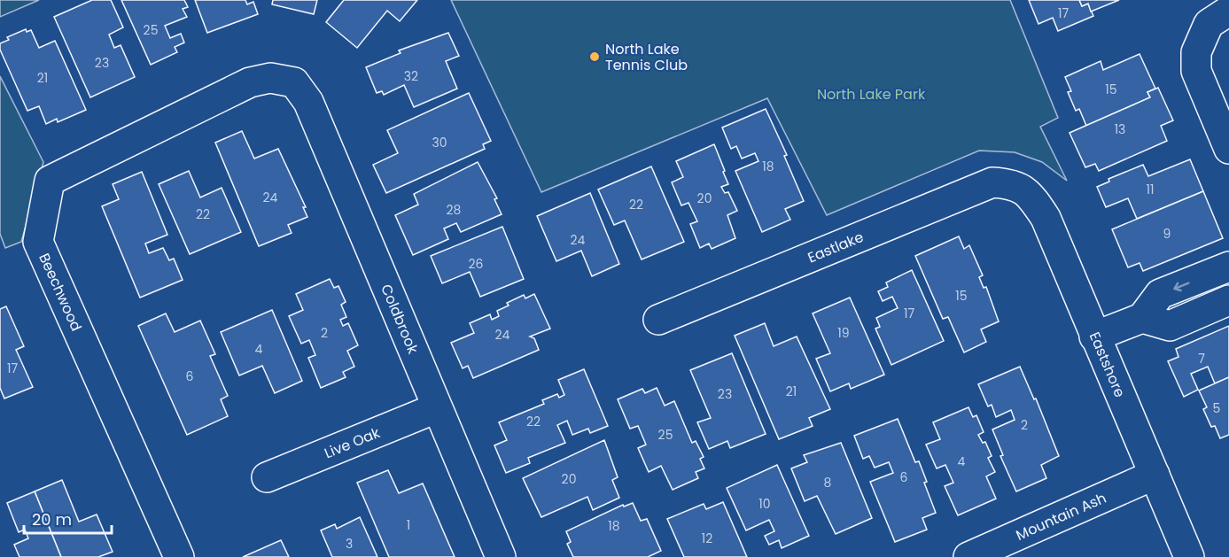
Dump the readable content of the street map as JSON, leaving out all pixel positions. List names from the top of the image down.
{
  "streets": {
    "street": [
      "Eastlake",
      "Beechwood",
      "Coldbrook",
      "Eastshore",
      "Live Oak",
      "Mountain Ash"
    ]
  },
  "crossings": [
    ["Eastlake", "Eastshore"],
    ["Beechwood", "Coldbrook"],
    ["Coldbrook", "Live Oak"],
    ["Eastshore", "Mountain Ash"]
  ],
  "parks": ["North Lake Park"],
  "places": ["North Lake Tennis Club"],
  "house_numbers": [
    "17",
    "25",
    "23",
    "32",
    "21",
    "15",
    "13",
    "30",
    "18",
    "11",
    "24",
    "20",
    "22",
    "28",
    "22",
    "9",
    "24",
    "26",
    "15",
    "17",
    "2",
    "19",
    "24",
    "4",
    "7",
    "17",
    "6",
    "21",
    "23",
    "5",
    "22",
    "2",
    "25",
    "4",
    "6",
    "20",
    "8",
    "10",
    "1",
    "18",
    "12",
    "3"
  ],
  "scale_bar": "20 m"
}
